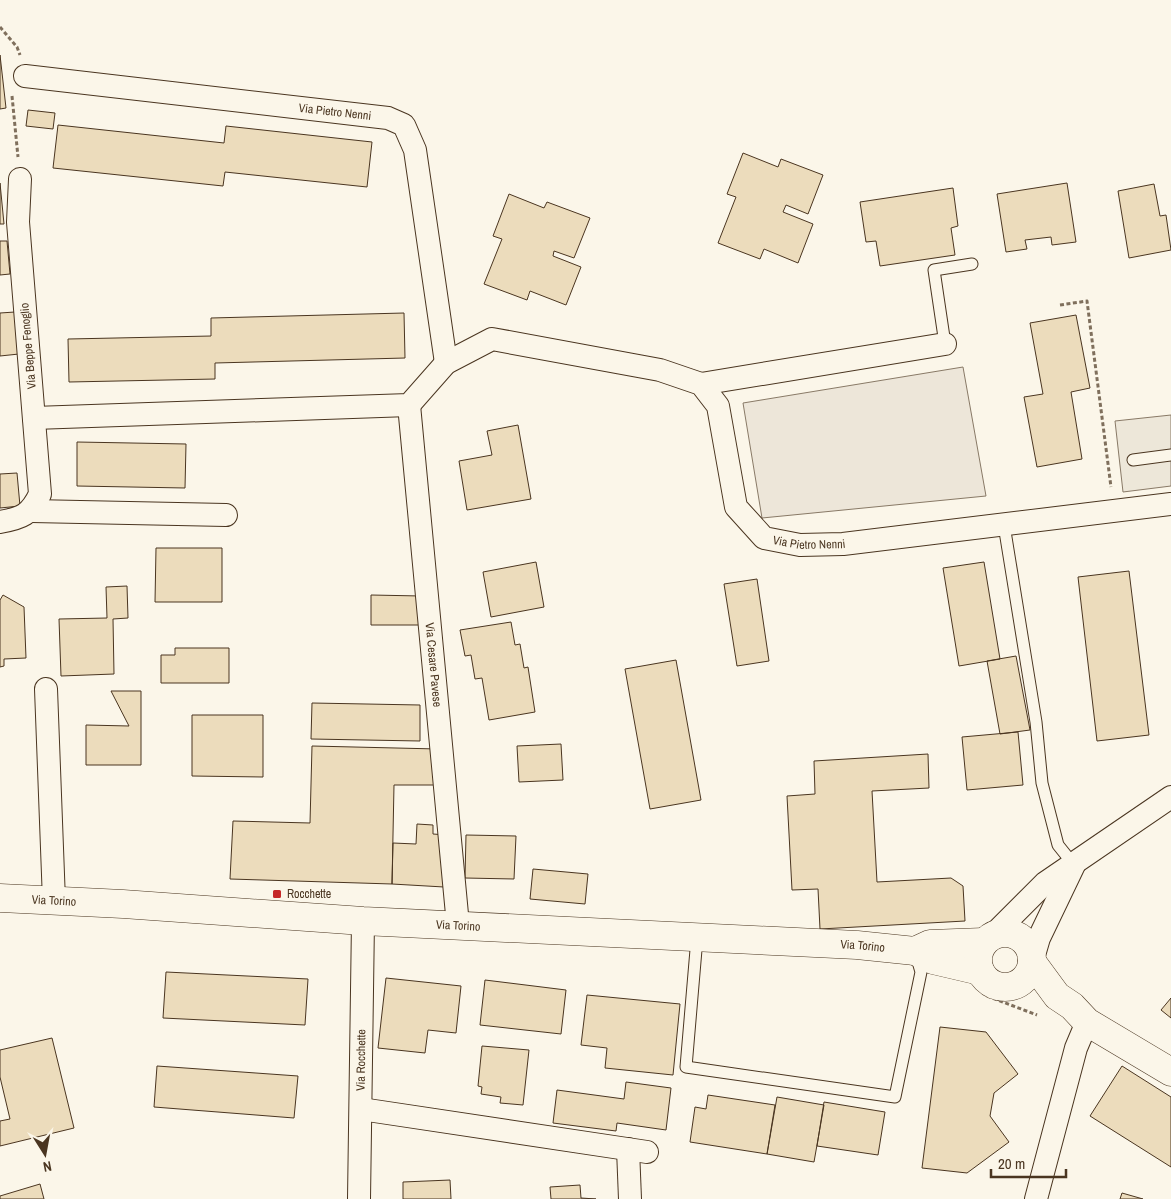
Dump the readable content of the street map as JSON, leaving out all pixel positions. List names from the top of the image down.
{
  "streets": {
    "main road": ["Via Torino"],
    "street": [
      "Via Pietro Nenni",
      "Via Beppe Fenoglio",
      "Via Cesare Pavese",
      "Via Rocchette"
    ]
  },
  "crossings": [
    ["Via Cesare Pavese", "Via Torino"],
    ["Via Torino", "Via Rocchette"]
  ],
  "places": {
    "transit": ["Rocchette"]
  },
  "scale_bar": "20 m",
  "north": "bottom"
}
